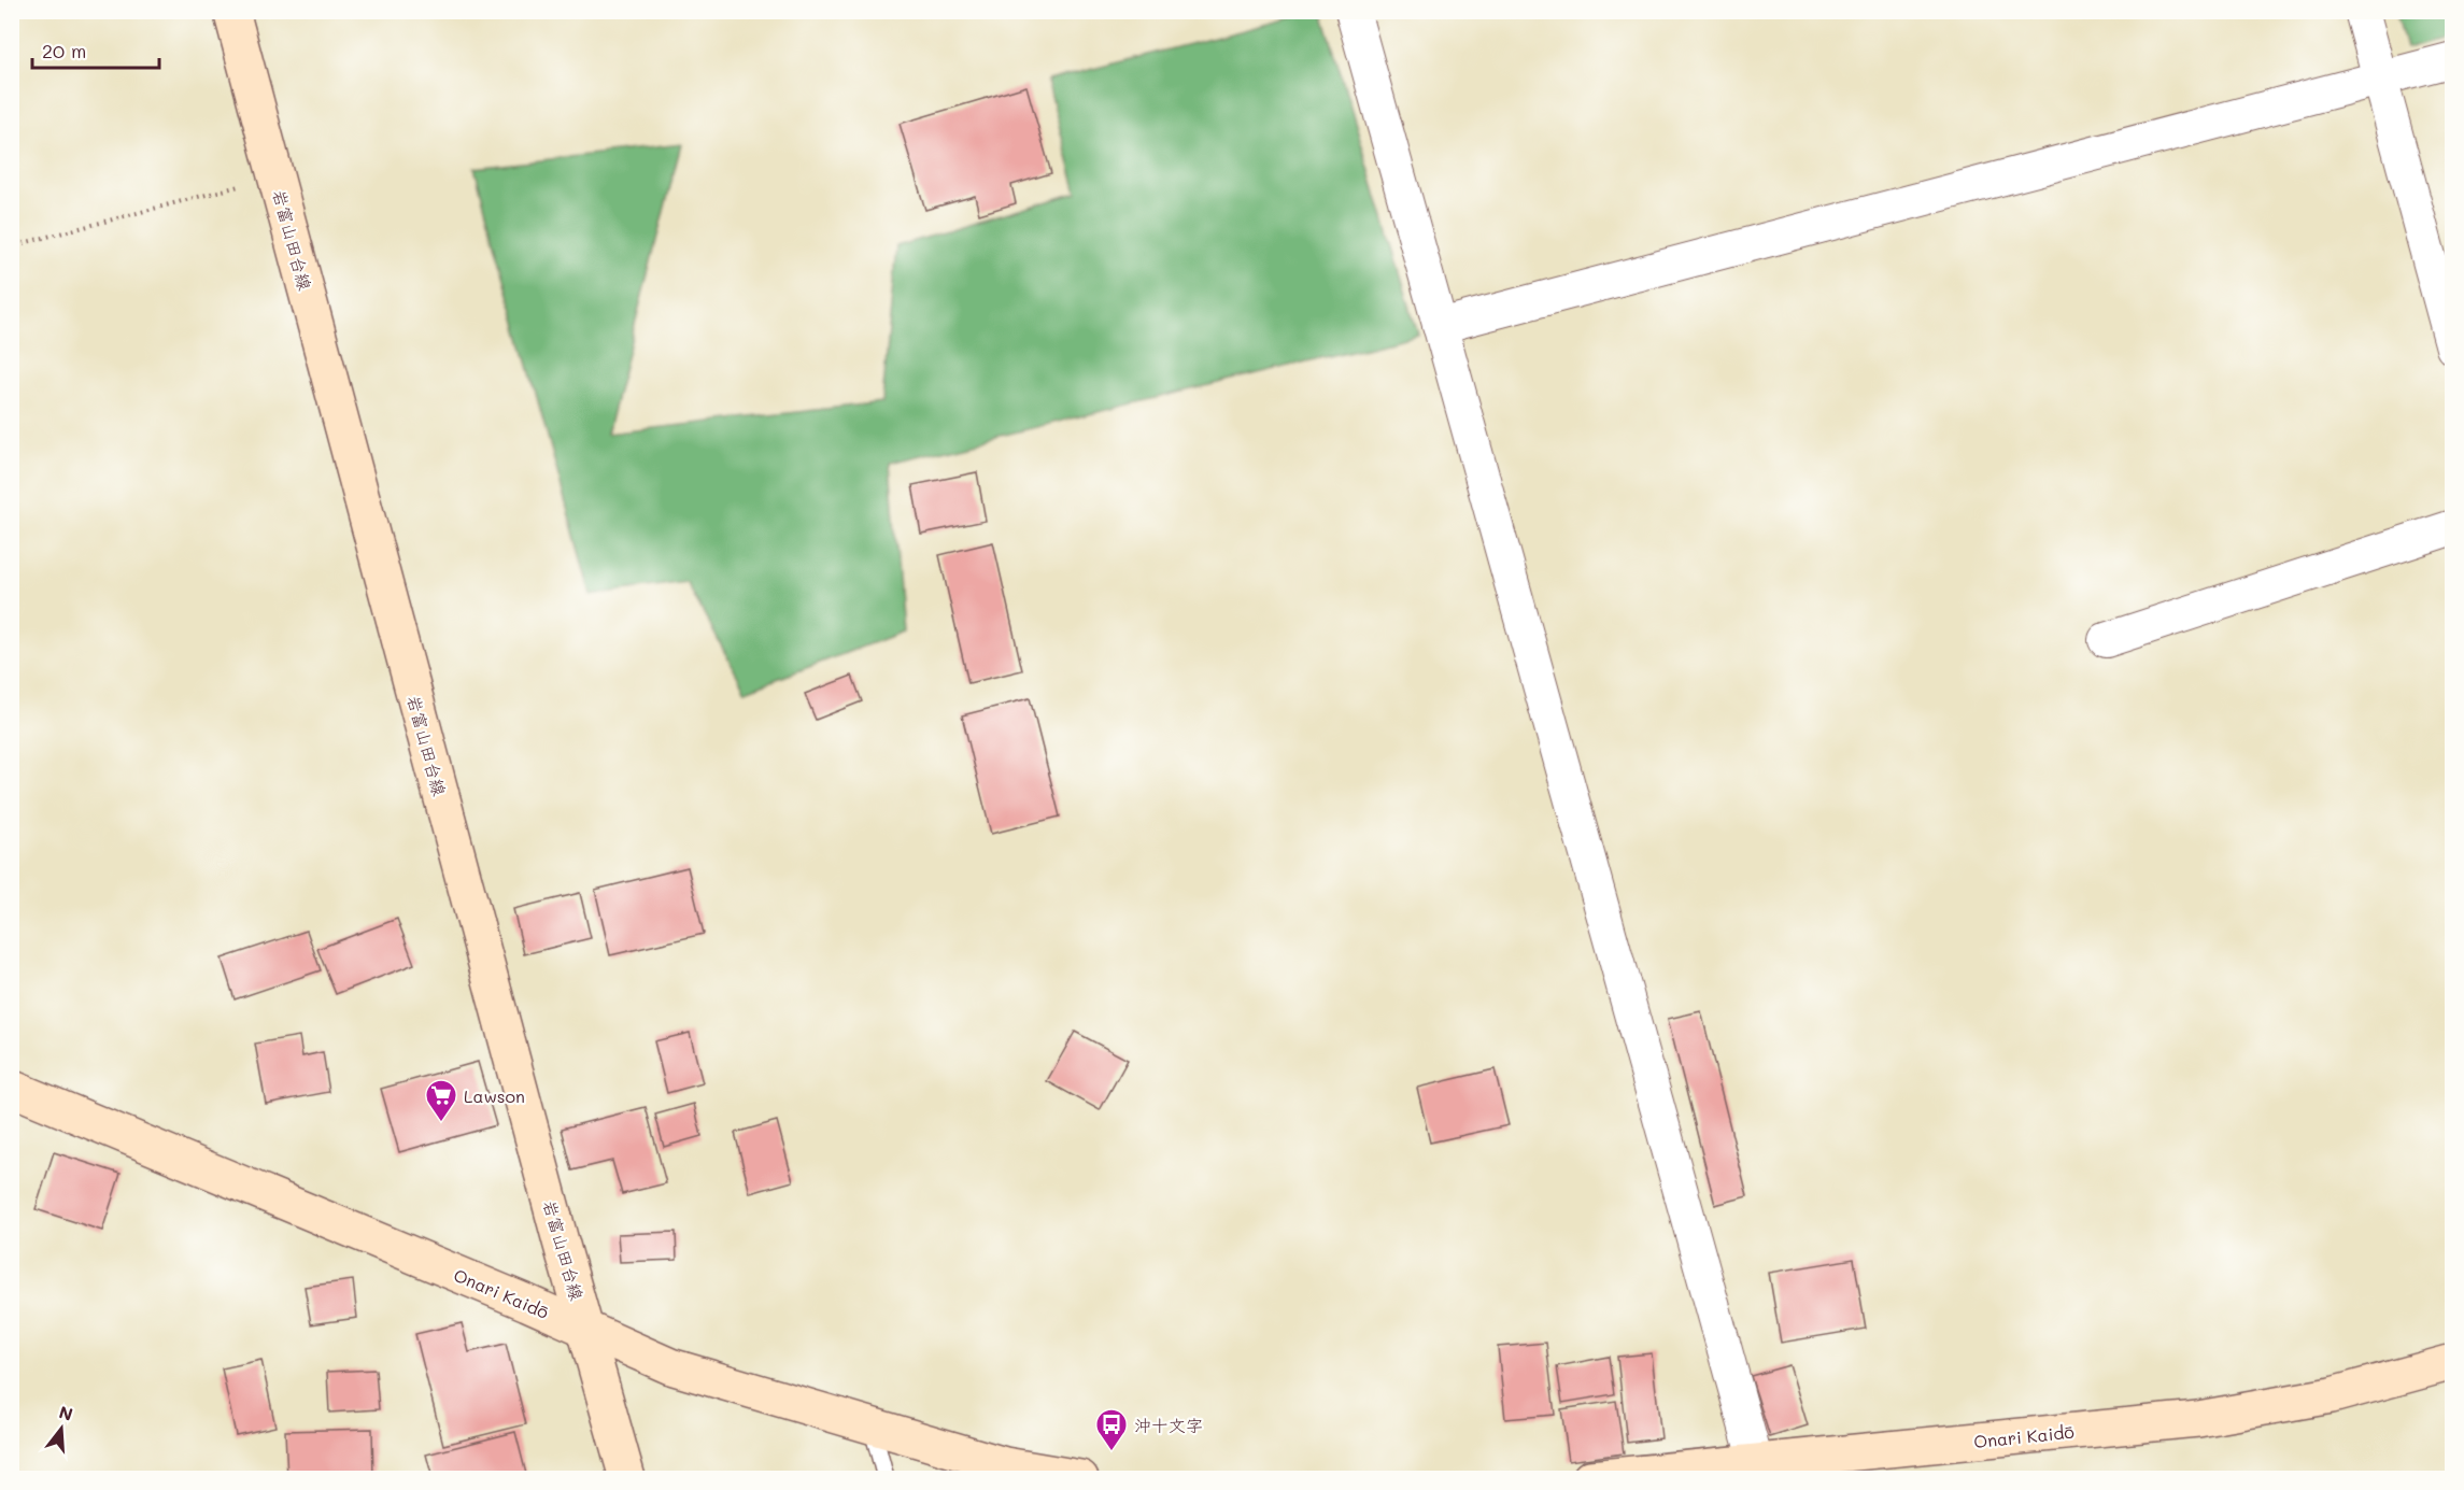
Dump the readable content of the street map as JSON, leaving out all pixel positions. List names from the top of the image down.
{
  "streets": {
    "street": ["岩富山田台線", "Onari Kaidō"]
  },
  "crossings": [
    ["岩富山田台線", "Onari Kaidō"]
  ],
  "places": {
    "supermarket": ["Lawson"],
    "bus stop": ["沖十文字"]
  },
  "scale_bar": "20 m",
  "north": "top"
}
